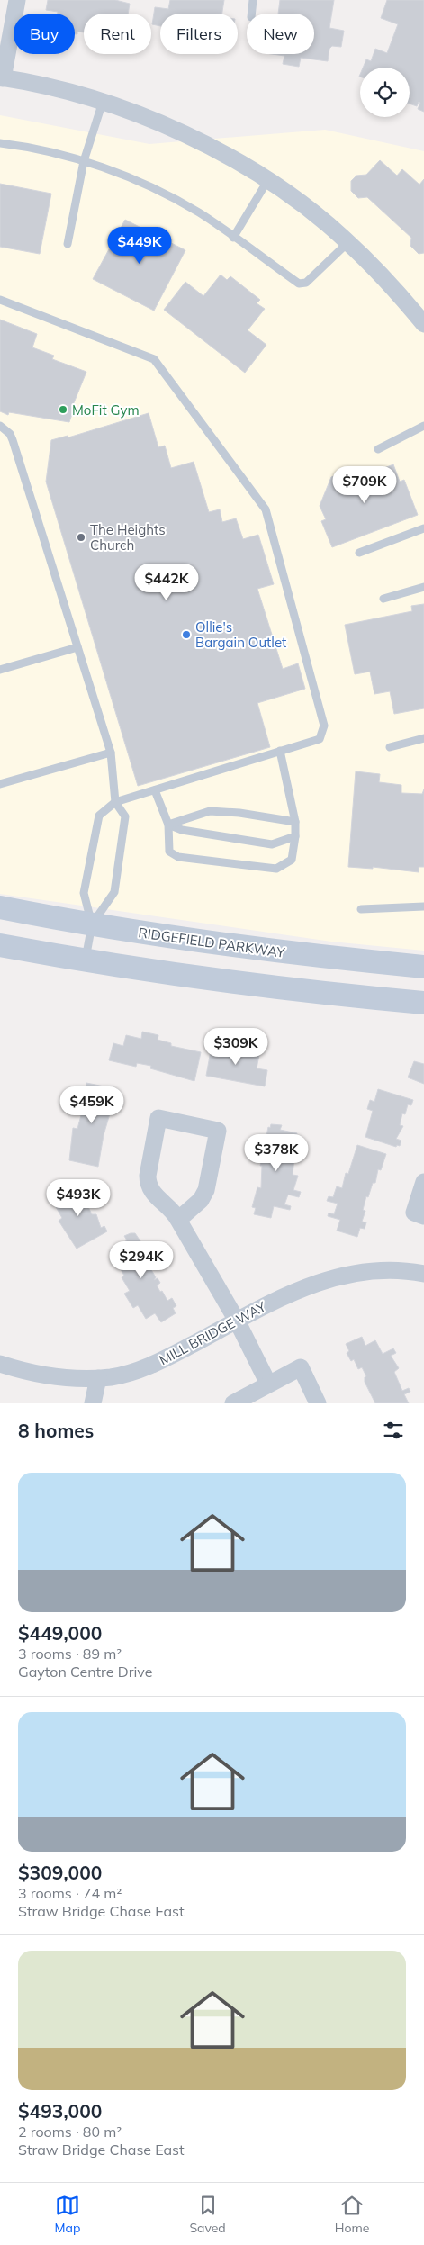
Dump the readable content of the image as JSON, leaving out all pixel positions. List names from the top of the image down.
{
  "streets": {
    "main road": ["RIDGEFIELD PARKWAY"],
    "street": ["MILL BRIDGE WAY"]
  },
  "places": ["MoFit Gym", "The Heights Church", "Ollie's Bargain Outlet"],
  "page": {
    "chip": [
      "Buy",
      "Rent",
      "Filters",
      "New"
    ],
    "price": [
      "$449K",
      "$709K",
      "$442K",
      "$309K",
      "$459K",
      "$378K",
      "$493K",
      "$294K"
    ],
    "heading": "8 homes",
    "list": [
      {
        "name": "$449,000",
        "note": "3 rooms · 89 m² · Gayton Centre Drive"
      },
      {
        "name": "$309,000",
        "note": "3 rooms · 74 m² · Straw Bridge Chase East"
      },
      {
        "name": "$493,000",
        "note": "2 rooms · 80 m² · Straw Bridge Chase East"
      }
    ],
    "tabs": ["Map", "Saved", "Home"]
  }
}
